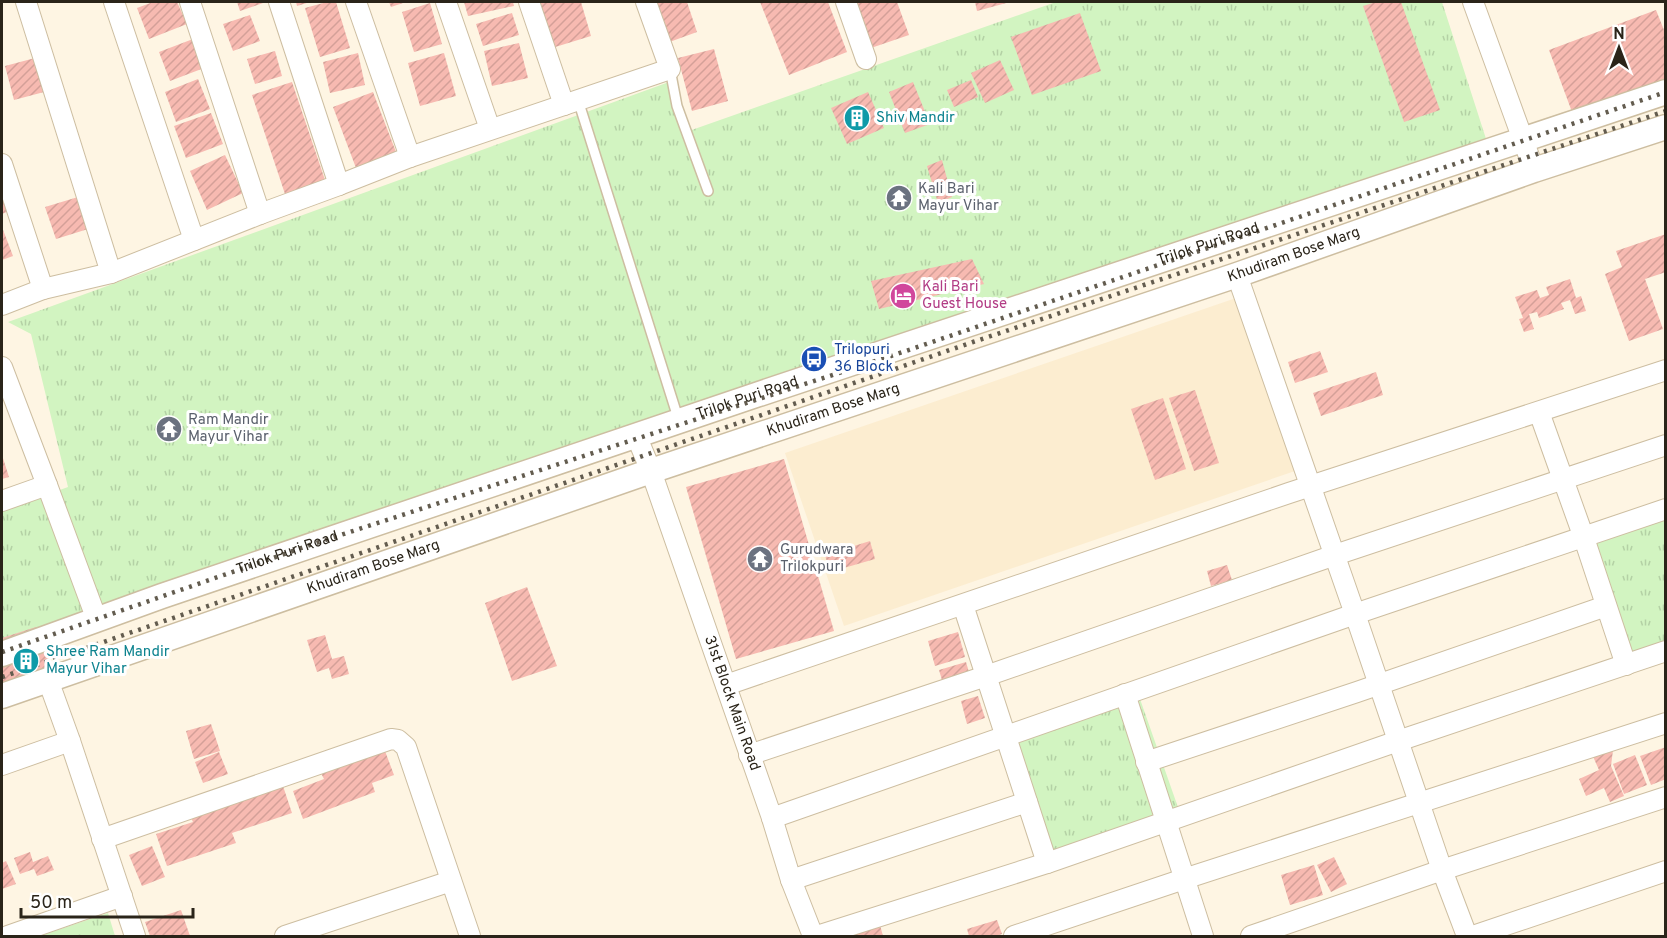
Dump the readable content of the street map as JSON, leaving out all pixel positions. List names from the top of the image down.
{
  "streets": {
    "street": ["Trilok Puri Road", "Khudiram Bose Marg", "31st Block Main Road"]
  },
  "crossings": [
    ["Trilok Puri Road", "31st Block Main Road"],
    ["Khudiram Bose Marg", "31st Block Main Road"]
  ],
  "places": {
    "building": ["Shiv Mandir", "Shree Ram Mandir Mayur Vihar"],
    "temple": ["Kali Bari Mayur Vihar", "Ram Mandir Mayur Vihar", "Gurudwara Trilokpuri"],
    "hotel": ["Kali Bari Guest House"],
    "bus stop": ["Trilopuri 36 Block"]
  },
  "scale_bar": "50 m",
  "north": "top"
}
